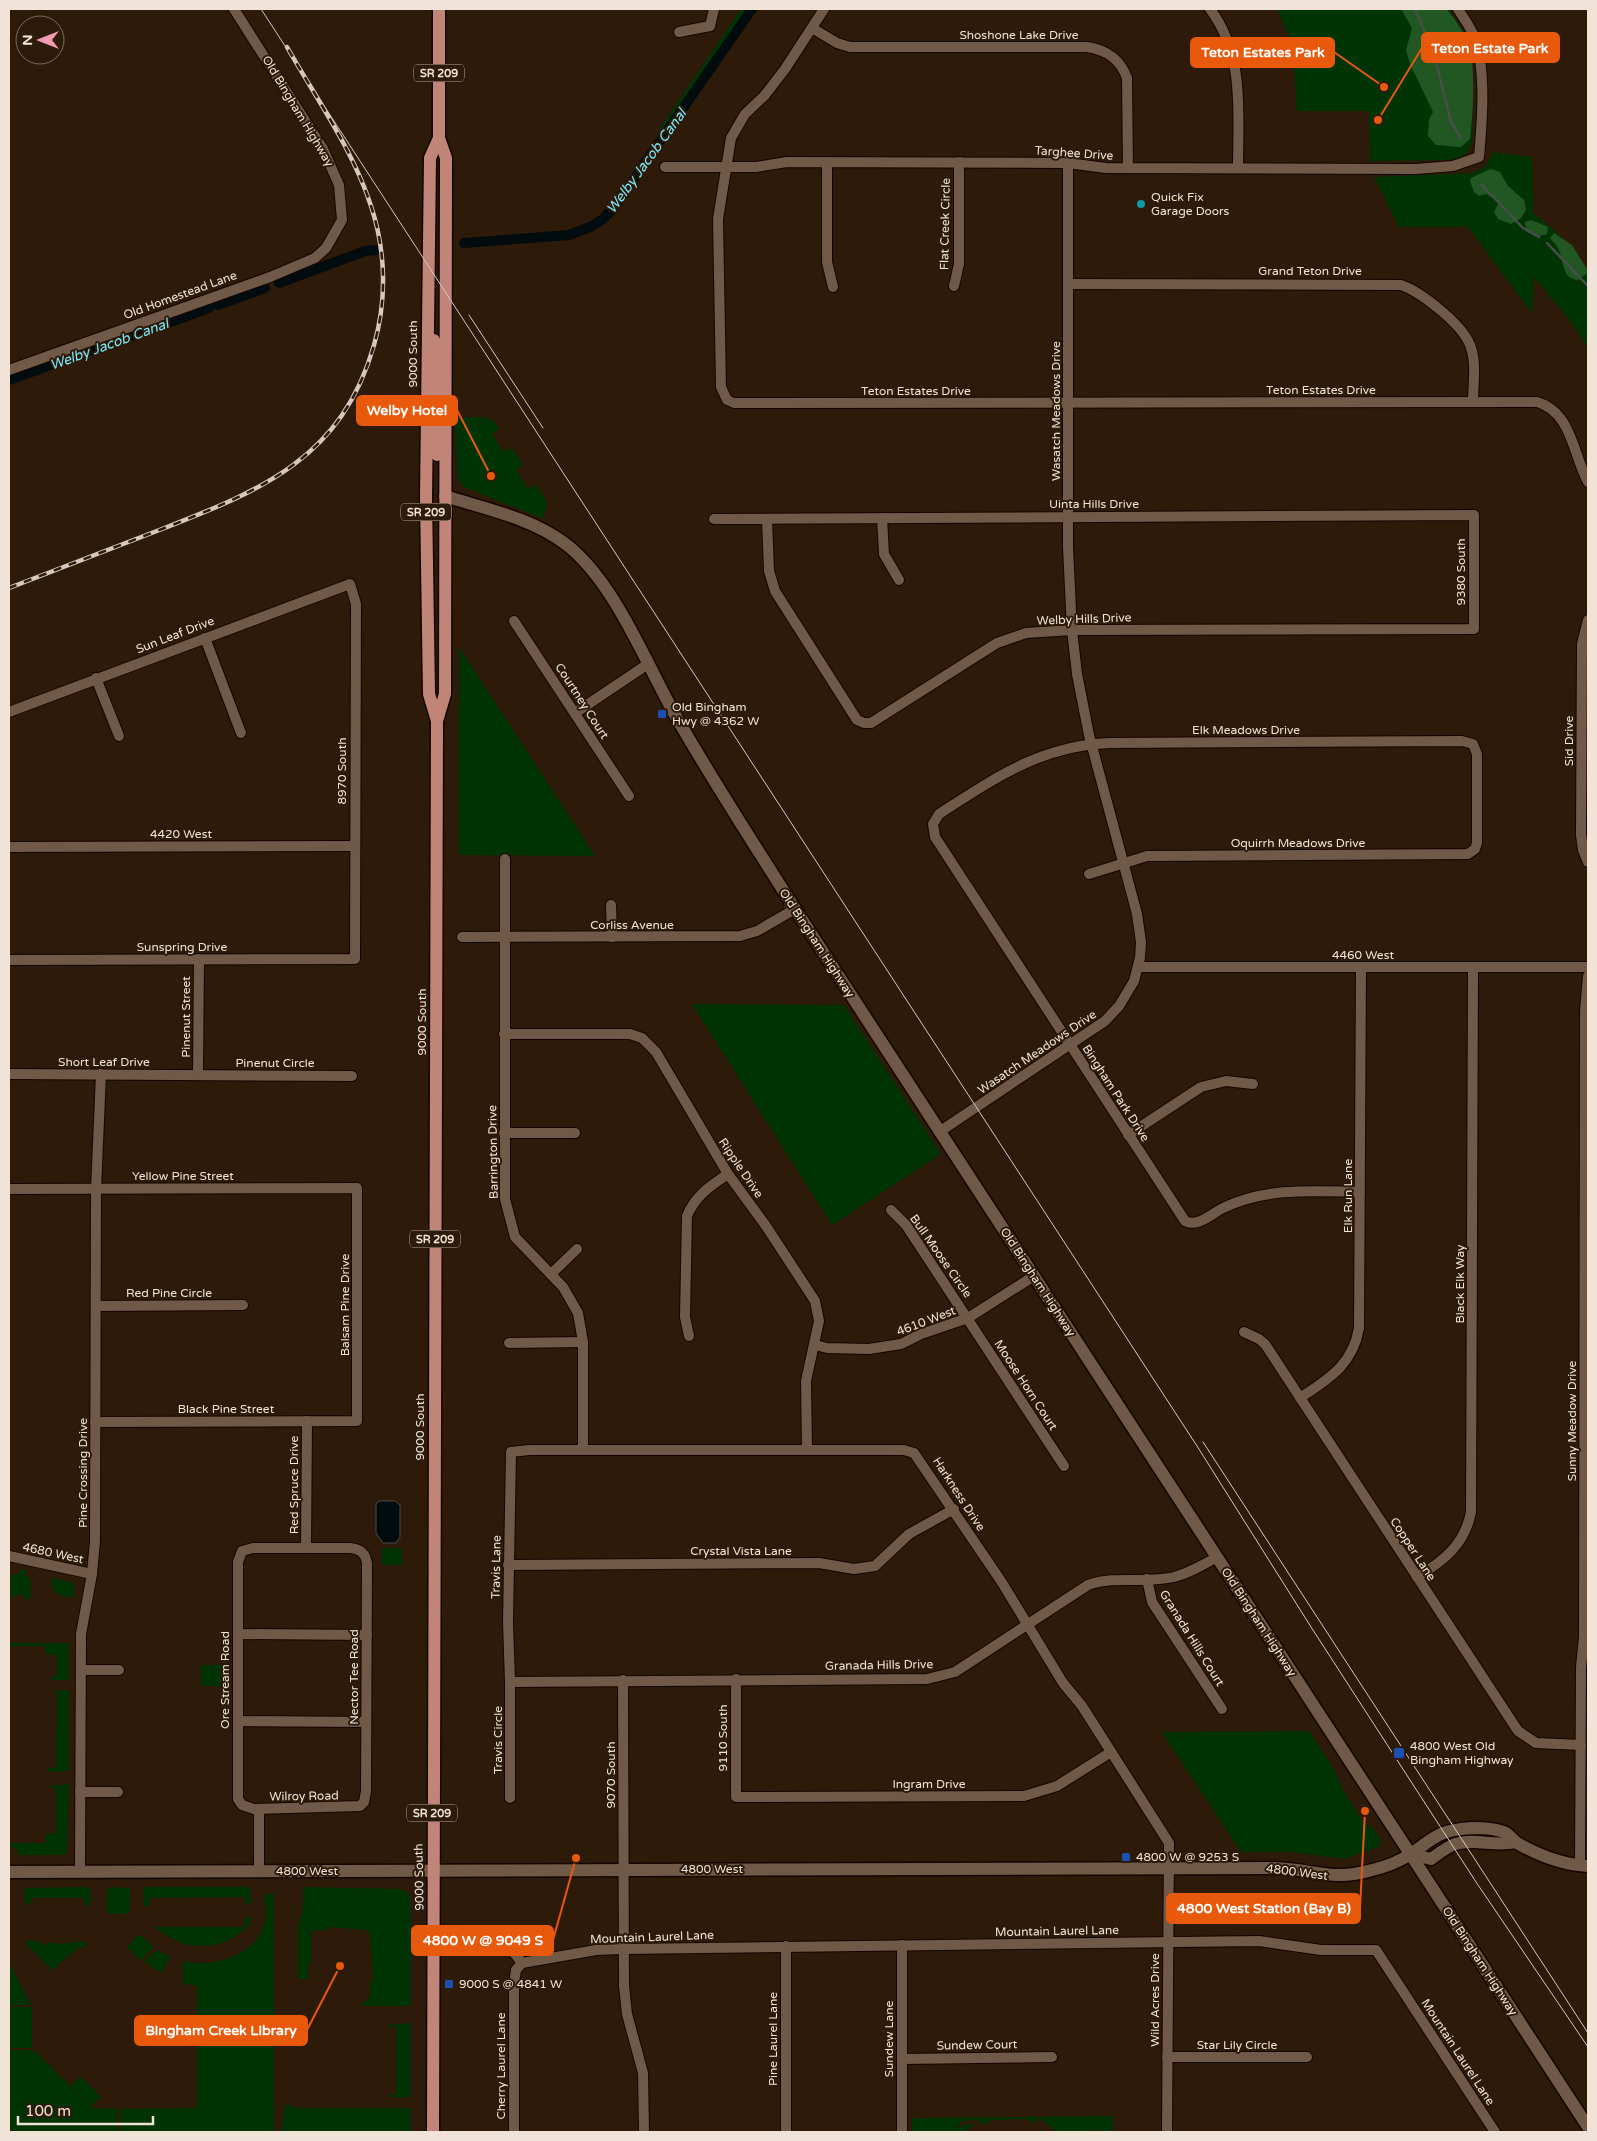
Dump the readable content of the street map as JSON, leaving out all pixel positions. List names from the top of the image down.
{
  "streets": {
    "main road": [
      "SR 209",
      "Old Bingham Highway",
      "9000 South",
      "4800 West"
    ],
    "street": [
      "Shoshone Lake Drive",
      "Targhee Drive",
      "Flat Creek Circle",
      "Grand Teton Drive",
      "Old Homestead Lane",
      "Teton Estates Drive",
      "Wasatch Meadows Drive",
      "Uinta Hills Drive",
      "9380 South",
      "Welby Hills Drive",
      "Sun Leaf Drive",
      "Courtney Court",
      "Elk Meadows Drive",
      "Sid Drive",
      "8970 South",
      "4420 West",
      "Oquirrh Meadows Drive",
      "Corliss Avenue",
      "Sunspring Drive",
      "4460 West",
      "Pinenut Street",
      "Short Leaf Drive",
      "Pinenut Circle",
      "Bingham Park Drive",
      "Barrington Drive",
      "Ripple Drive",
      "Yellow Pine Street",
      "Elk Run Lane",
      "Bull Moose Circle",
      "Black Elk Way",
      "Red Pine Circle",
      "Balsam Pine Drive",
      "4610 West",
      "Moose Horn Court",
      "Black Pine Street",
      "Sunny Meadow Drive",
      "Pine Crossing Drive",
      "Red Spruce Drive",
      "Harkness Drive",
      "Copper Lane",
      "Crystal Vista Lane",
      "4680 West",
      "Travis Lane",
      "Granada Hills Court",
      "Granada Hills Drive",
      "Nector Tee Road",
      "Ore Stream Road",
      "9110 South",
      "Travis Circle",
      "9070 South",
      "Ingram Drive",
      "Wilroy Road",
      "Mountain Laurel Lane",
      "Wild Acres Drive",
      "Pine Laurel Lane",
      "Sundew Lane",
      "Sundew Court",
      "Star Lily Circle",
      "Cherry Laurel Lane"
    ]
  },
  "crossings": [
    ["Shoshone Lake Drive", "Targhee Drive"],
    ["Shoshone Lake Drive", "Teton Estates Drive"],
    ["Old Bingham Highway", "Old Homestead Lane"],
    ["Old Bingham Highway", "9000 South"],
    ["Old Bingham Highway", "Wasatch Meadows Drive"],
    ["Old Bingham Highway", "Corliss Avenue"],
    ["Old Bingham Highway", "4610 West"],
    ["Old Bingham Highway", "Granada Hills Drive"],
    ["Old Bingham Highway", "4800 West"],
    ["Targhee Drive", "Flat Creek Circle"],
    ["Targhee Drive", "Teton Estates Drive"],
    ["Targhee Drive", "Wasatch Meadows Drive"],
    ["Grand Teton Drive", "Teton Estates Drive"],
    ["Grand Teton Drive", "Wasatch Meadows Drive"],
    ["9000 South", "4800 West"],
    ["Teton Estates Drive", "Wasatch Meadows Drive"],
    ["Wasatch Meadows Drive", "Uinta Hills Drive"],
    ["Wasatch Meadows Drive", "Welby Hills Drive"],
    ["Wasatch Meadows Drive", "Elk Meadows Drive"],
    ["Wasatch Meadows Drive", "Oquirrh Meadows Drive"],
    ["Wasatch Meadows Drive", "4460 West"],
    ["Wasatch Meadows Drive", "Bingham Park Drive"],
    ["Uinta Hills Drive", "9380 South"],
    ["Uinta Hills Drive", "Welby Hills Drive"],
    ["9380 South", "Welby Hills Drive"],
    ["Sun Leaf Drive", "8970 South"],
    ["Elk Meadows Drive", "Oquirrh Meadows Drive"],
    ["Elk Meadows Drive", "Bingham Park Drive"],
    ["8970 South", "4420 West"],
    ["8970 South", "Sunspring Drive"],
    ["Corliss Avenue", "Barrington Drive"],
    ["Sunspring Drive", "Pinenut Street"],
    ["4460 West", "Elk Run Lane"],
    ["4460 West", "Black Elk Way"],
    ["Pinenut Street", "Short Leaf Drive"],
    ["Pinenut Street", "Pinenut Circle"],
    ["Short Leaf Drive", "Pinenut Circle"],
    ["Short Leaf Drive", "Pine Crossing Drive"],
    ["Bingham Park Drive", "Elk Run Lane"],
    ["Barrington Drive", "Ripple Drive"],
    ["Barrington Drive", "Harkness Drive"],
    ["Ripple Drive", "4610 West"],
    ["Ripple Drive", "Harkness Drive"],
    ["Yellow Pine Street", "Balsam Pine Drive"],
    ["Yellow Pine Street", "Pine Crossing Drive"],
    ["Elk Run Lane", "Copper Lane"],
    ["Bull Moose Circle", "4610 West"],
    ["Bull Moose Circle", "Moose Horn Court"],
    ["Black Elk Way", "Copper Lane"],
    ["Red Pine Circle", "Pine Crossing Drive"],
    ["Balsam Pine Drive", "Black Pine Street"],
    ["4610 West", "Moose Horn Court"],
    ["Black Pine Street", "Pine Crossing Drive"],
    ["Black Pine Street", "Red Spruce Drive"],
    ["Sunny Meadow Drive", "Copper Lane"],
    ["Pine Crossing Drive", "4680 West"],
    ["Pine Crossing Drive", "4800 West"],
    ["Red Spruce Drive", "Nector Tee Road"],
    ["Red Spruce Drive", "Ore Stream Road"],
    ["Harkness Drive", "Crystal Vista Lane"],
    ["Harkness Drive", "Travis Lane"],
    ["Harkness Drive", "Granada Hills Drive"],
    ["Harkness Drive", "Ingram Drive"],
    ["Harkness Drive", "4800 West"],
    ["Harkness Drive", "Wild Acres Drive"],
    ["Crystal Vista Lane", "Travis Lane"],
    ["Travis Lane", "Granada Hills Drive"],
    ["Travis Lane", "Travis Circle"],
    ["Granada Hills Court", "Granada Hills Drive"],
    ["Granada Hills Drive", "9110 South"],
    ["Granada Hills Drive", "Travis Circle"],
    ["Granada Hills Drive", "9070 South"],
    ["Nector Tee Road", "Ore Stream Road"],
    ["Nector Tee Road", "Wilroy Road"],
    ["Ore Stream Road", "Wilroy Road"],
    ["9110 South", "Ingram Drive"],
    ["9070 South", "4800 West"],
    ["9070 South", "Mountain Laurel Lane"],
    ["4800 West", "Wild Acres Drive"],
    ["Mountain Laurel Lane", "Wild Acres Drive"],
    ["Mountain Laurel Lane", "Pine Laurel Lane"],
    ["Mountain Laurel Lane", "Sundew Lane"],
    ["Mountain Laurel Lane", "Cherry Laurel Lane"],
    ["Wild Acres Drive", "Star Lily Circle"],
    ["Sundew Lane", "Sundew Court"]
  ],
  "water": ["Welby Jacob Canal"],
  "places": {
    "other": [
      "Teton Estates Park",
      "Teton Estate Park",
      "Quick Fix Garage Doors",
      "Welby Hotel",
      "4800 West Station (Bay B)",
      "4800 W @ 9049 S",
      "Bingham Creek Library"
    ],
    "transit": [
      "Old Bingham Hwy @ 4362 W",
      "4800 West Old Bingham Highway",
      "4800 W @ 9253 S",
      "9000 S @ 4841 W"
    ]
  },
  "scale_bar": "100 m",
  "north": "left"
}
